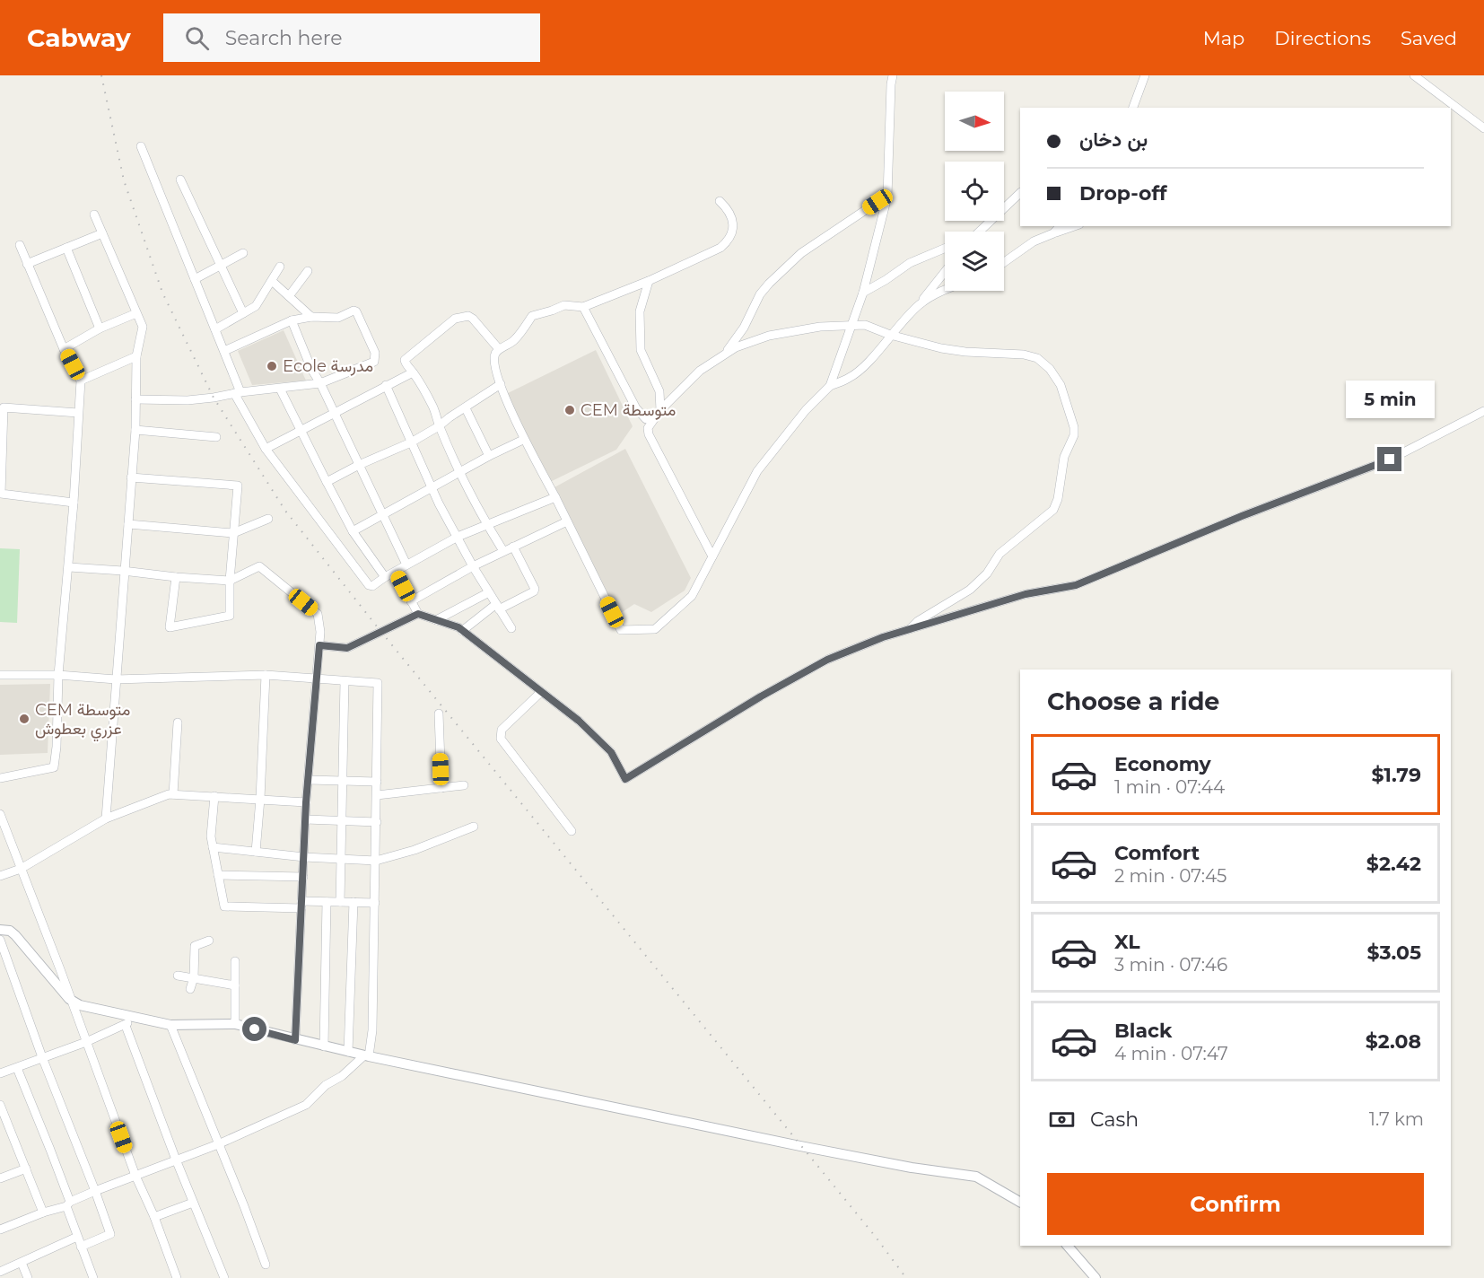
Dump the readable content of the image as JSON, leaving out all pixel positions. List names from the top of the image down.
{
  "places": ["Ecole مدرسة", "CEM متوسطة", "CEM متوسطة عزري بعطوش"],
  "north": "right",
  "page": {
    "header": "Cabway",
    "search": "Search here",
    "nav": ["Map", "Directions", "Saved"],
    "banner": ["بن دخان", "Drop-off"],
    "bubble": "5 min",
    "heading": "Choose a ride",
    "list": [
      {
        "name": "Economy",
        "note": "1 min · 07:44",
        "value": "$1.79"
      },
      {
        "name": "Comfort",
        "note": "2 min · 07:45",
        "value": "$2.42"
      },
      {
        "name": "XL",
        "note": "3 min · 07:46",
        "value": "$3.05"
      },
      {
        "name": "Black",
        "note": "4 min · 07:47",
        "value": "$2.08"
      }
    ],
    "pay": ["Cash", "1.7 km"],
    "buttons": "Confirm"
  }
}
